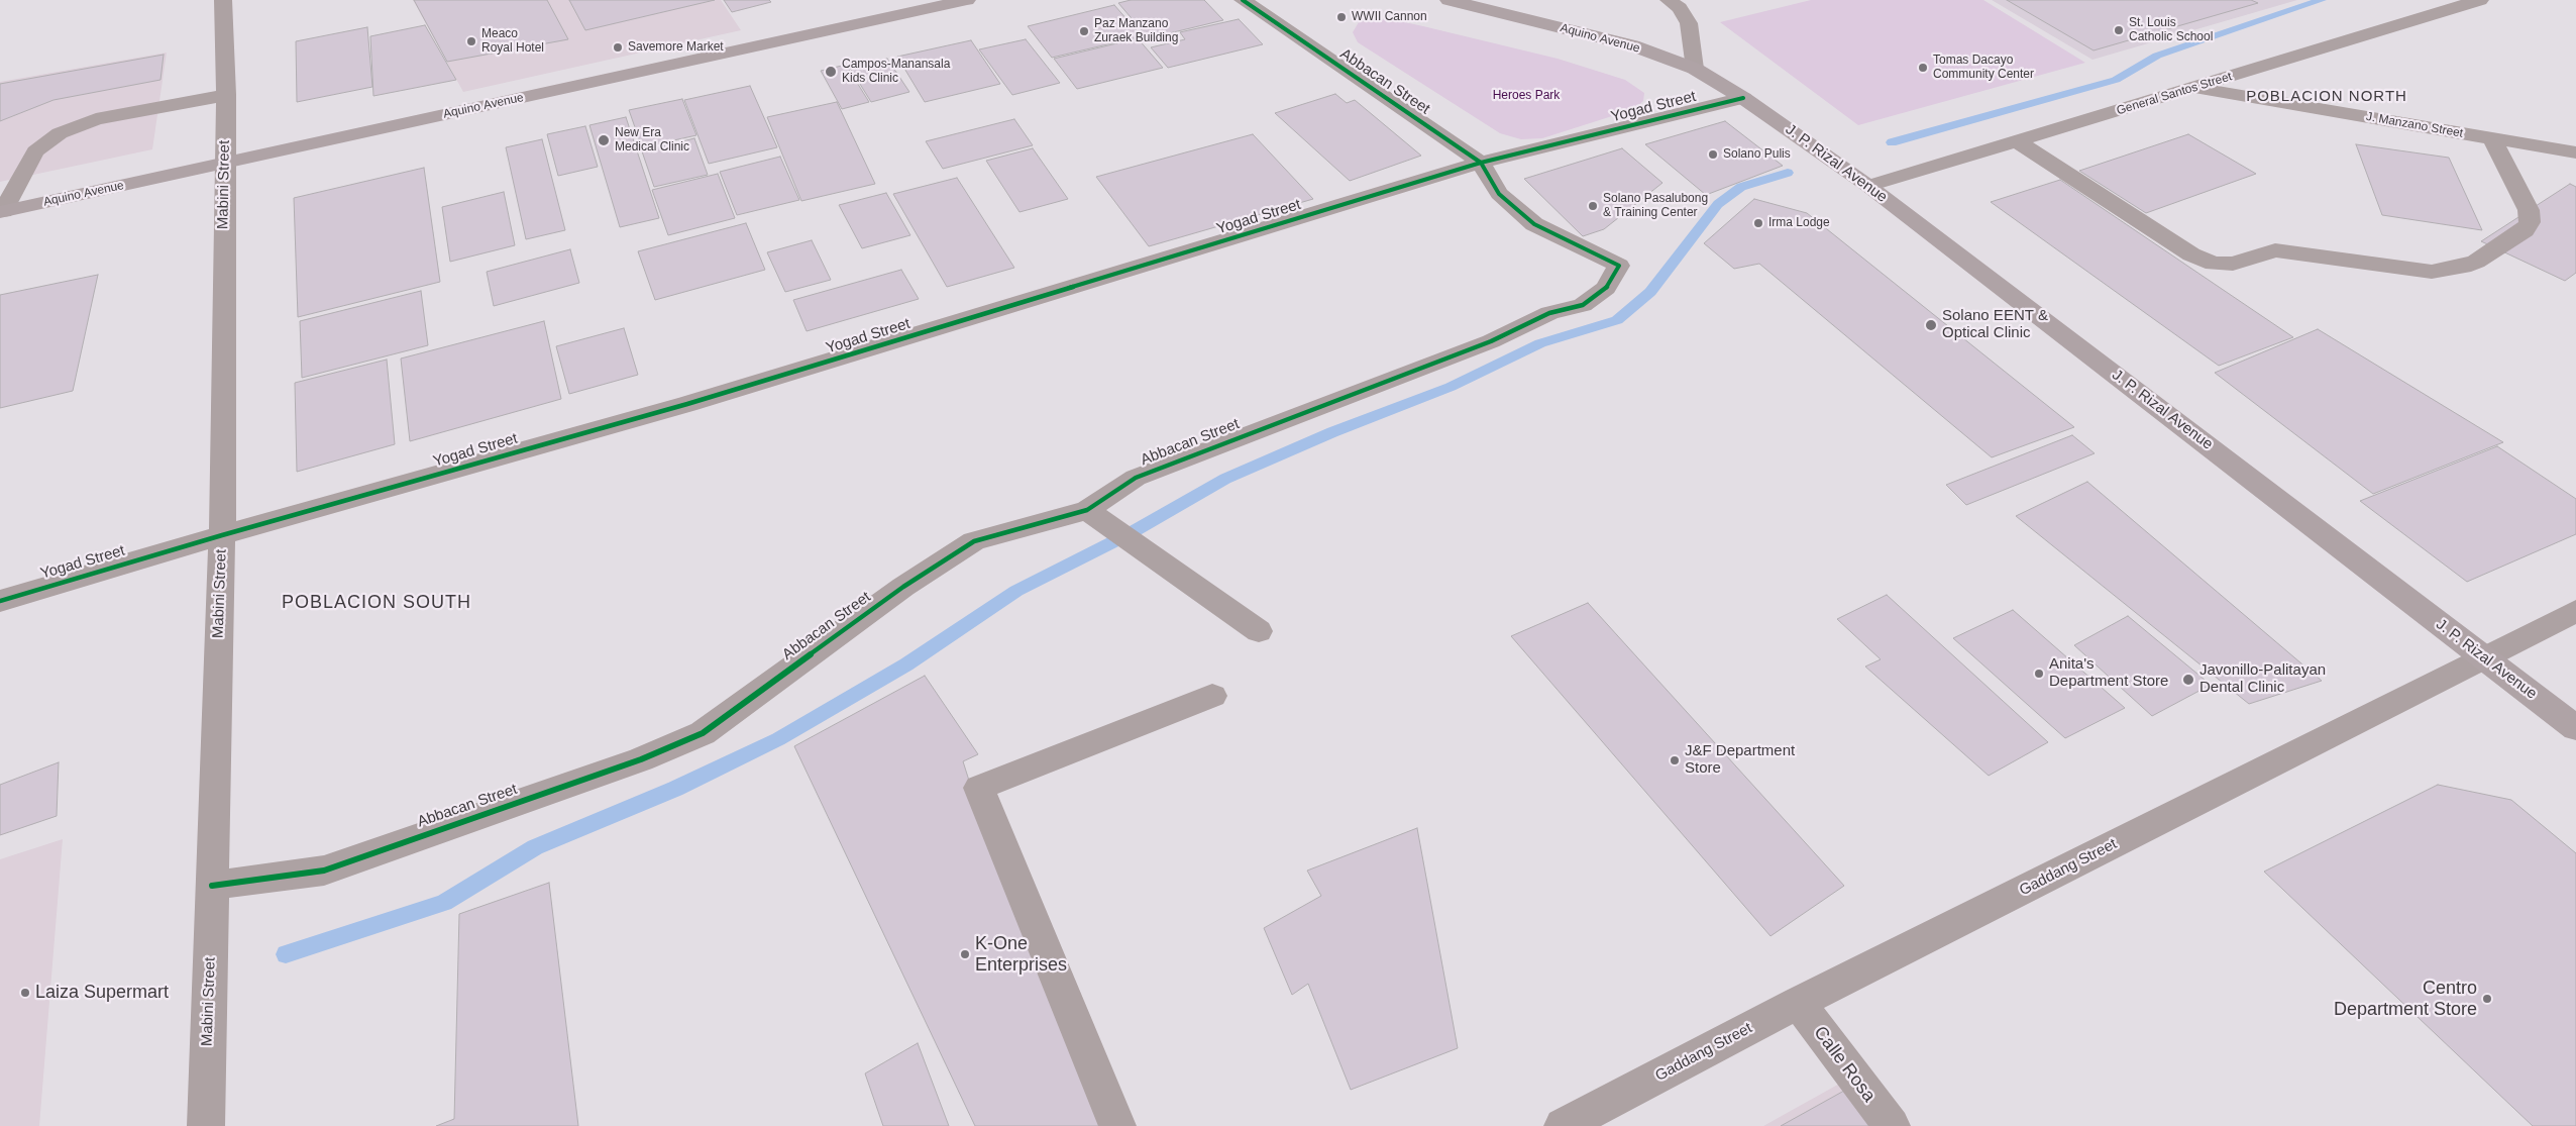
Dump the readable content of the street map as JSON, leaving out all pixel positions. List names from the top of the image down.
{
  "streets": {
    "main road": ["Aquino Avenue", "J. P. Rizal Avenue"],
    "street": [
      "Abbacan Street",
      "General Santos Street",
      "Yogad Street",
      "J. Manzano Street",
      "Mabini Street",
      "Gaddang Street",
      "Calle Rosa"
    ]
  },
  "crossings": [
    ["Aquino Avenue", "Yogad Street"],
    ["Aquino Avenue", "J. P. Rizal Avenue"],
    ["Aquino Avenue", "Mabini Street"],
    ["Abbacan Street", "Yogad Street"],
    ["Abbacan Street", "Mabini Street"],
    ["General Santos Street", "J. Manzano Street"],
    ["General Santos Street", "J. P. Rizal Avenue"],
    ["Yogad Street", "J. P. Rizal Avenue"],
    ["Yogad Street", "Mabini Street"],
    ["J. P. Rizal Avenue", "Gaddang Street"],
    ["Gaddang Street", "Calle Rosa"]
  ],
  "districts": ["POBLACION NORTH", "POBLACION SOUTH"],
  "parks": ["Heroes Park"],
  "places": [
    "WWII Cannon",
    "St. Louis Catholic School",
    "Paz Manzano Zuraek Building",
    "Meaco Royal Hotel",
    "Savemore Market",
    "Tomas Dacayo Community Center",
    "Campos-Manansala Kids Clinic",
    "New Era Medical Clinic",
    "Solano Pulis",
    "Solano Pasalubong & Training Center",
    "Irma Lodge",
    "Solano EENT & Optical Clinic",
    "Anita's Department Store",
    "Javonillo-Palitayan Dental Clinic",
    "J&F Department Store",
    "K-One Enterprises",
    "Laiza Supermart",
    "Centro Department Store"
  ]
}
